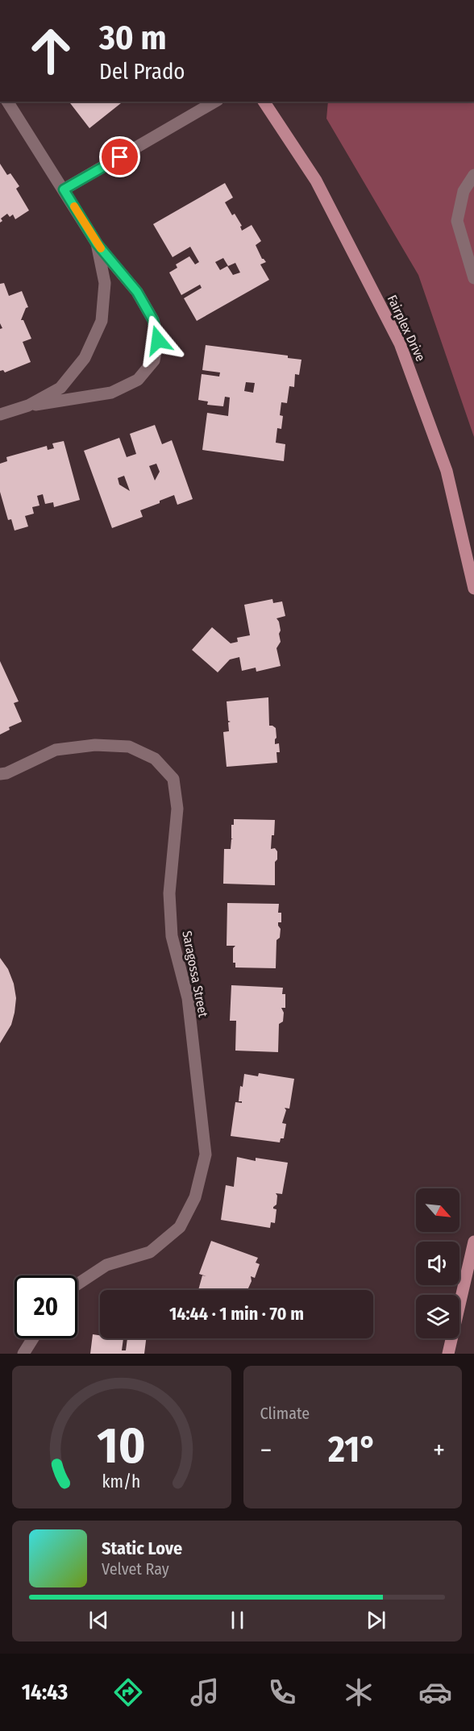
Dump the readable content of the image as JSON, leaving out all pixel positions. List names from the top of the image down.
{
  "streets": {
    "main road": ["Fairplex Drive"],
    "street": ["Saragossa Street"]
  },
  "north": "bottom right",
  "page": {
    "turn": ["30 m", "Del Prado"],
    "limit": "20",
    "trip": "14:44 · 1 min · 70 m",
    "tile": "Climate",
    "heat": ["−", "21°", "+"],
    "song": ["Static Love", "Velvet Ray"],
    "tabs": "14:43",
    "gauge": ["10", "km/h"]
  }
}
